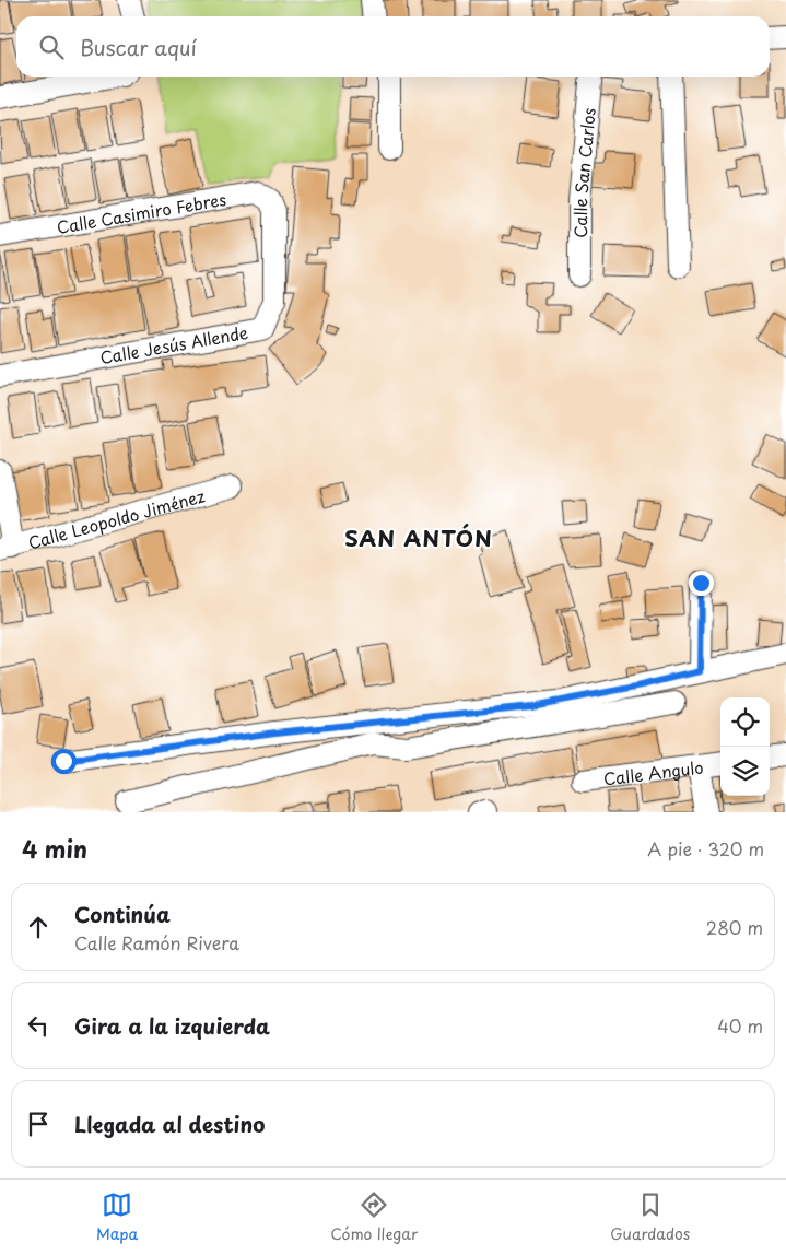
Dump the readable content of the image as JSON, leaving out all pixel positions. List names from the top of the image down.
{
  "streets": {
    "street": [
      "Calle San Carlos",
      "Calle Casimiro Febres",
      "Calle Jesús Allende",
      "Calle Leopoldo Jiménez",
      "Calle Angulo"
    ]
  },
  "crossings": [
    ["Calle Casimiro Febres", "Calle Jesús Allende"]
  ],
  "districts": ["SAN ANTÓN"],
  "page": {
    "search": "Buscar aquí",
    "heading": ["4 min", "A pie · 320 m"],
    "list": [
      ["Continúa", "Calle Ramón Rivera", "280 m"],
      ["Gira a la izquierda", "40 m"],
      "Llegada al destino"
    ],
    "nav": ["Mapa", "Cómo llegar", "Guardados"]
  }
}
